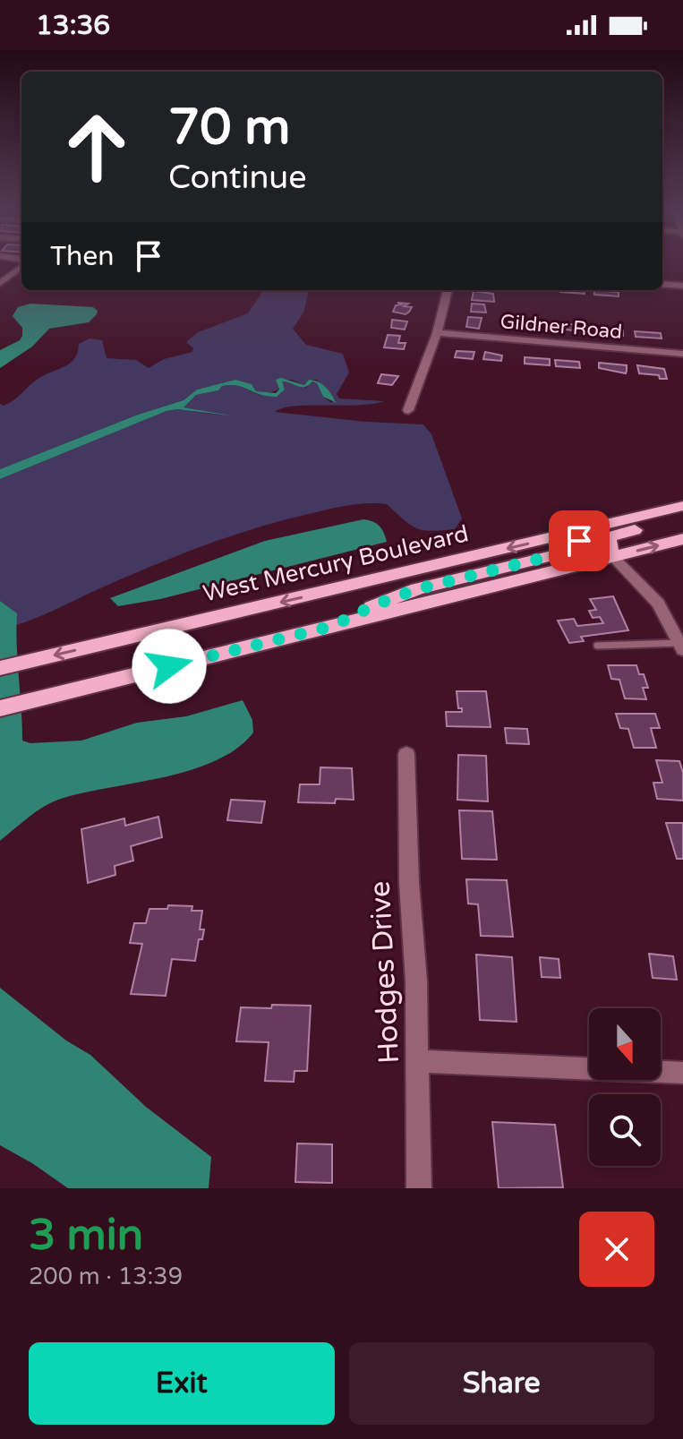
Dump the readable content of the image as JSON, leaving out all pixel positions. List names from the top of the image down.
{
  "streets": {
    "main road": ["West Mercury Boulevard"],
    "street": ["Gildner Road", "Hodges Drive"]
  },
  "north": "bottom",
  "page": {
    "status": "13:36",
    "turn": ["70 m", "Continue"],
    "then": "Then",
    "heading": ["3 min", "200 m · 13:39"],
    "buttons": ["Exit", "Share"]
  }
}
